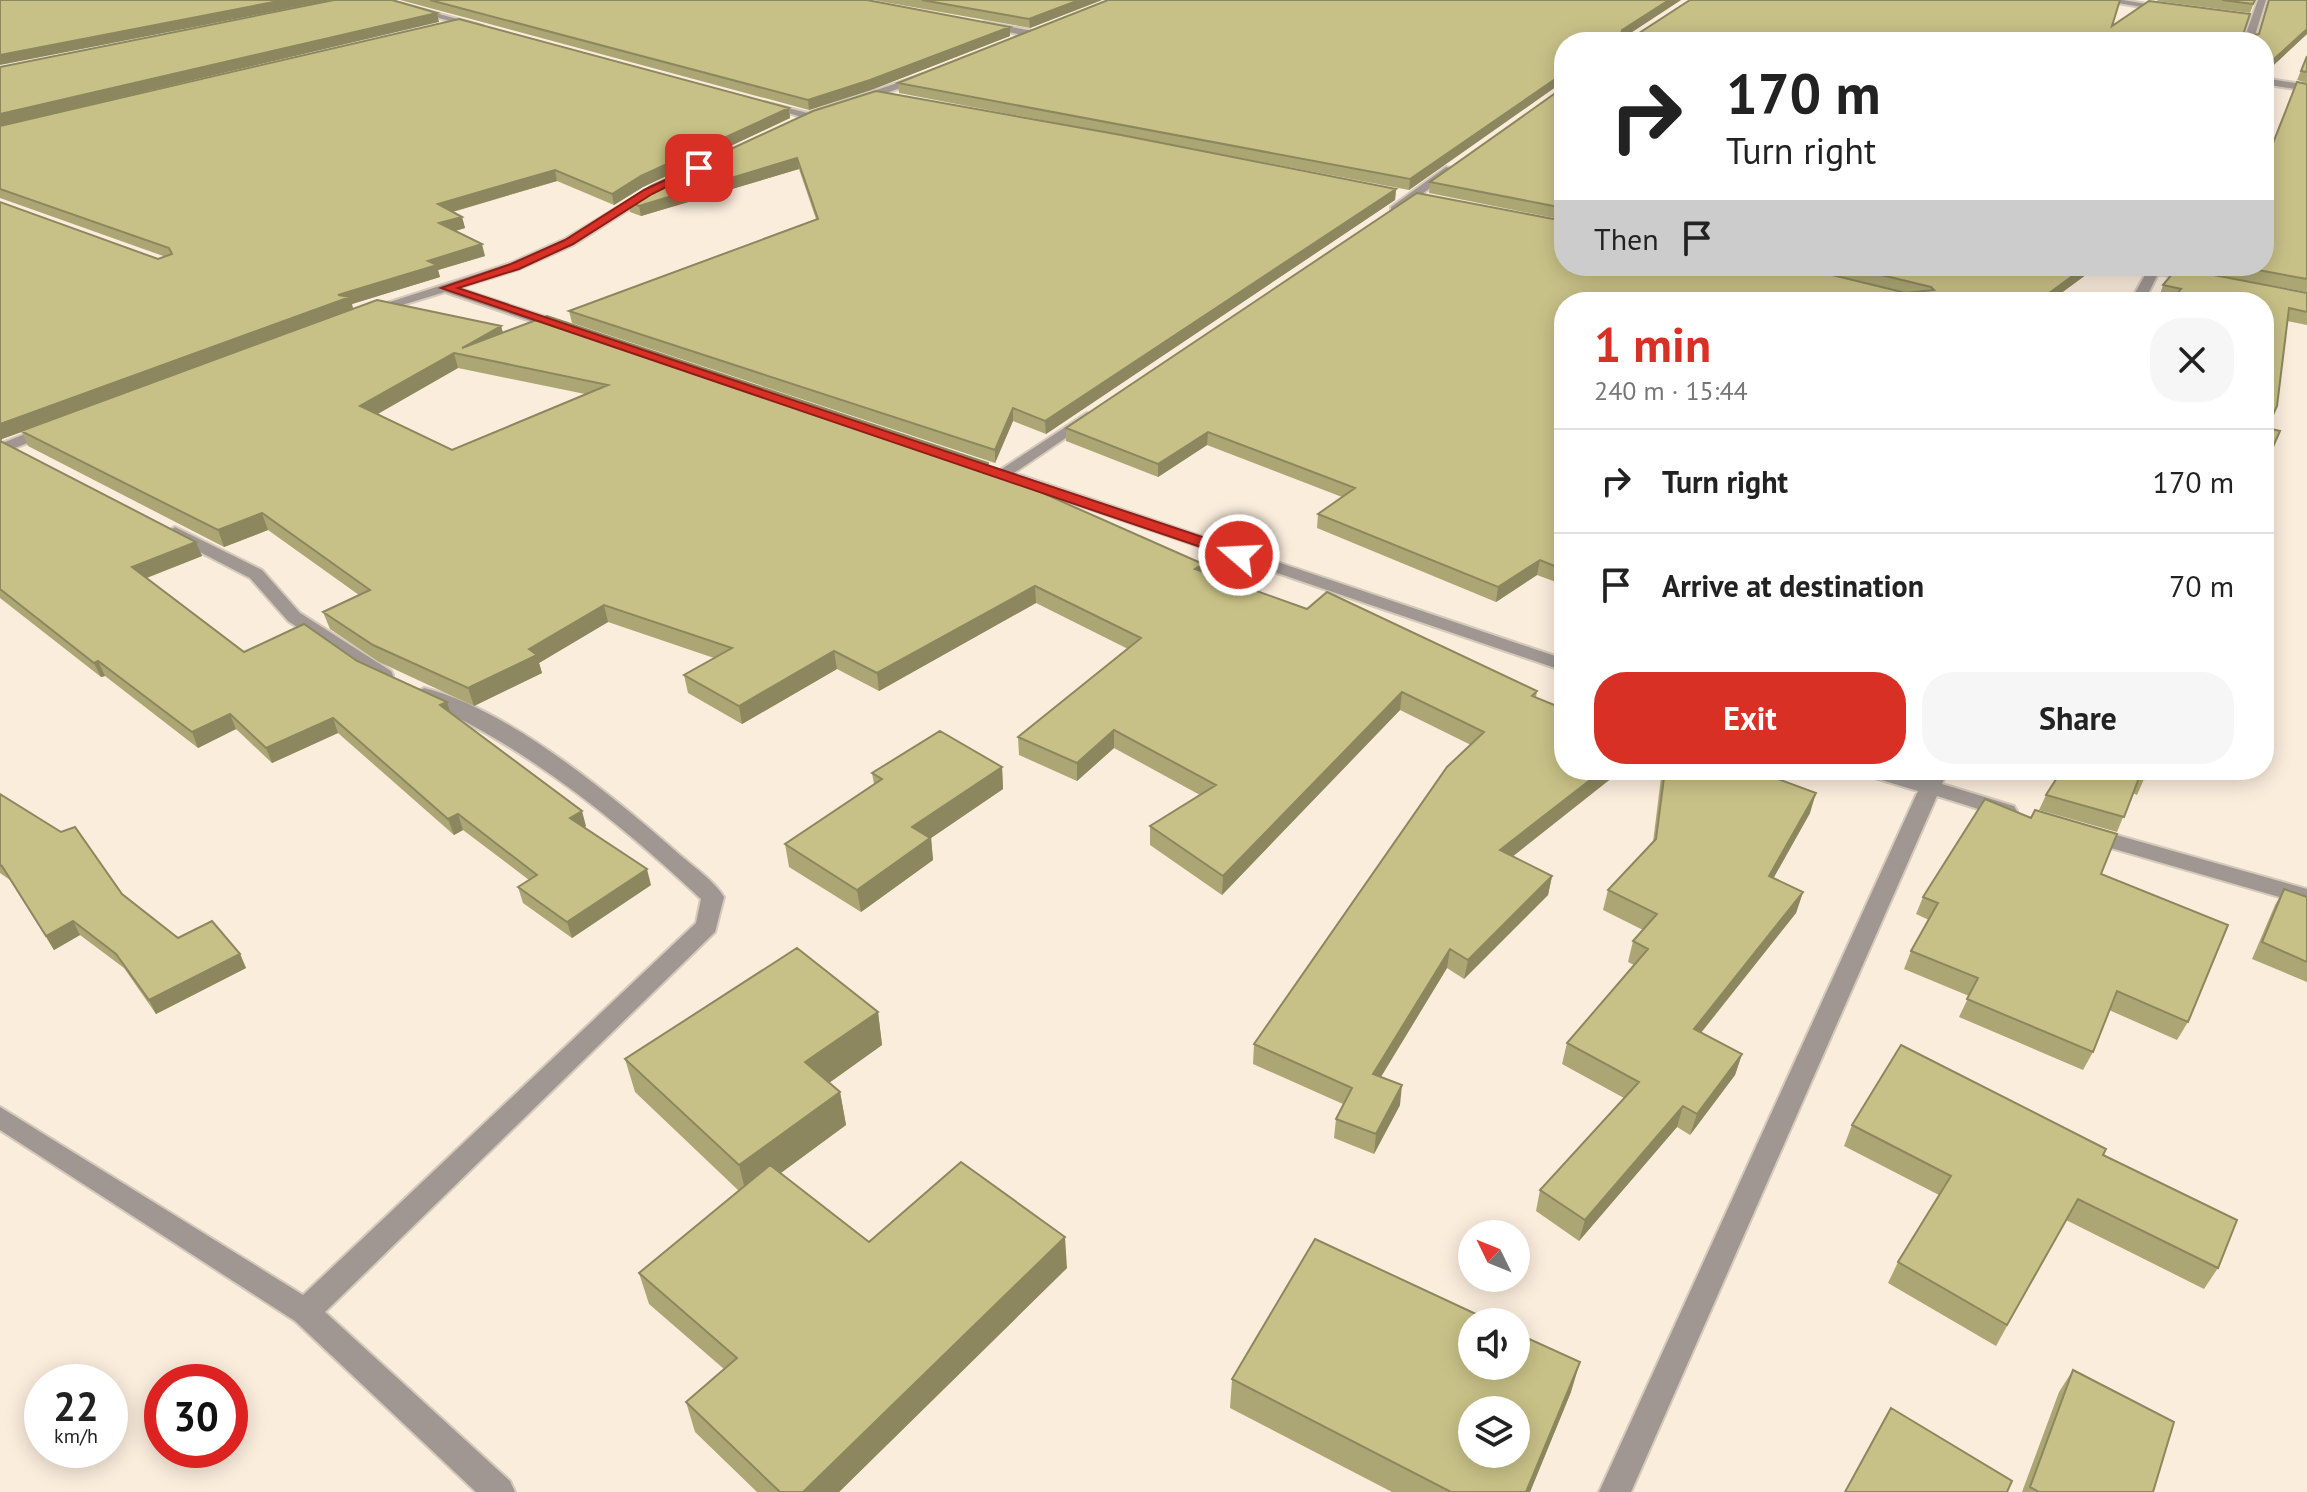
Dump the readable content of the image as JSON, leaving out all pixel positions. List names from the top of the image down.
{
  "north": "top left",
  "page": {
    "turn": ["170 m", "Turn right"],
    "then": "Then",
    "heading": ["1 min", "240 m · 15:44"],
    "list": [
      {
        "name": "Turn right",
        "value": "170 m"
      },
      {
        "name": "Arrive at destination",
        "value": "70 m"
      }
    ],
    "buttons": ["Exit", "Share"],
    "speed": "22 km/h",
    "limit": "30"
  }
}
